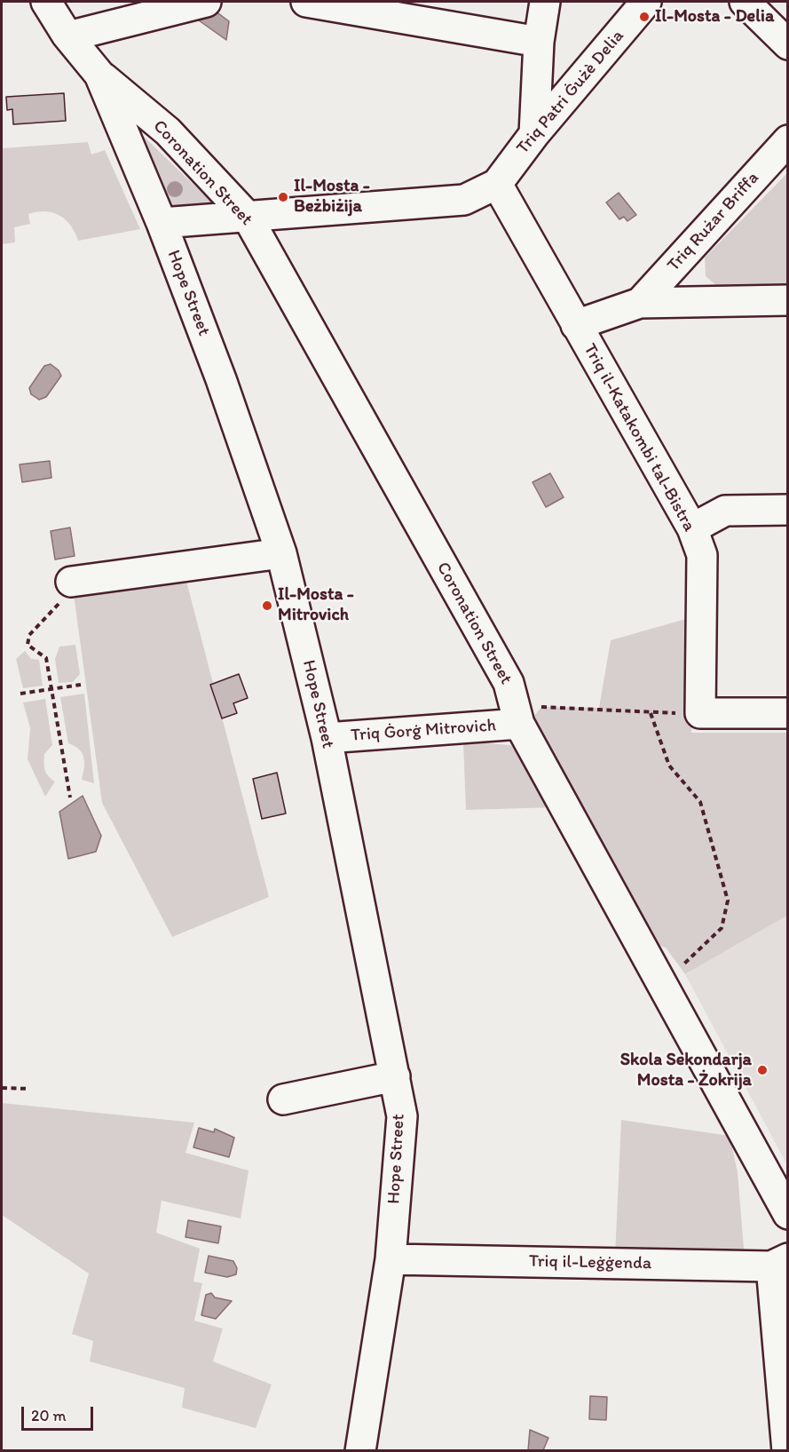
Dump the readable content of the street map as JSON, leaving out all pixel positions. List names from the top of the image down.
{
  "streets": {
    "street": [
      "Triq Patri Ġużè Delia",
      "Coronation Street",
      "Triq Rużar Briffa",
      "Hope Street",
      "Triq il-Katakombi tal-Bistra",
      "Triq Ġorġ Mitrovich",
      "Triq il-Leġġenda"
    ]
  },
  "crossings": [
    ["Triq Patri Ġużè Delia", "Triq il-Katakombi tal-Bistra"],
    ["Coronation Street", "Hope Street"],
    ["Coronation Street", "Triq Ġorġ Mitrovich"],
    ["Hope Street", "Triq Ġorġ Mitrovich"],
    ["Hope Street", "Triq il-Leġġenda"]
  ],
  "places": [
    "Il-Mosta - Delia",
    "Il-Mosta - Beżbiżija",
    "Il-Mosta - Mitrovich",
    "Skola Sekondarja Mosta - Żokrija"
  ],
  "scale_bar": "20 m"
}
